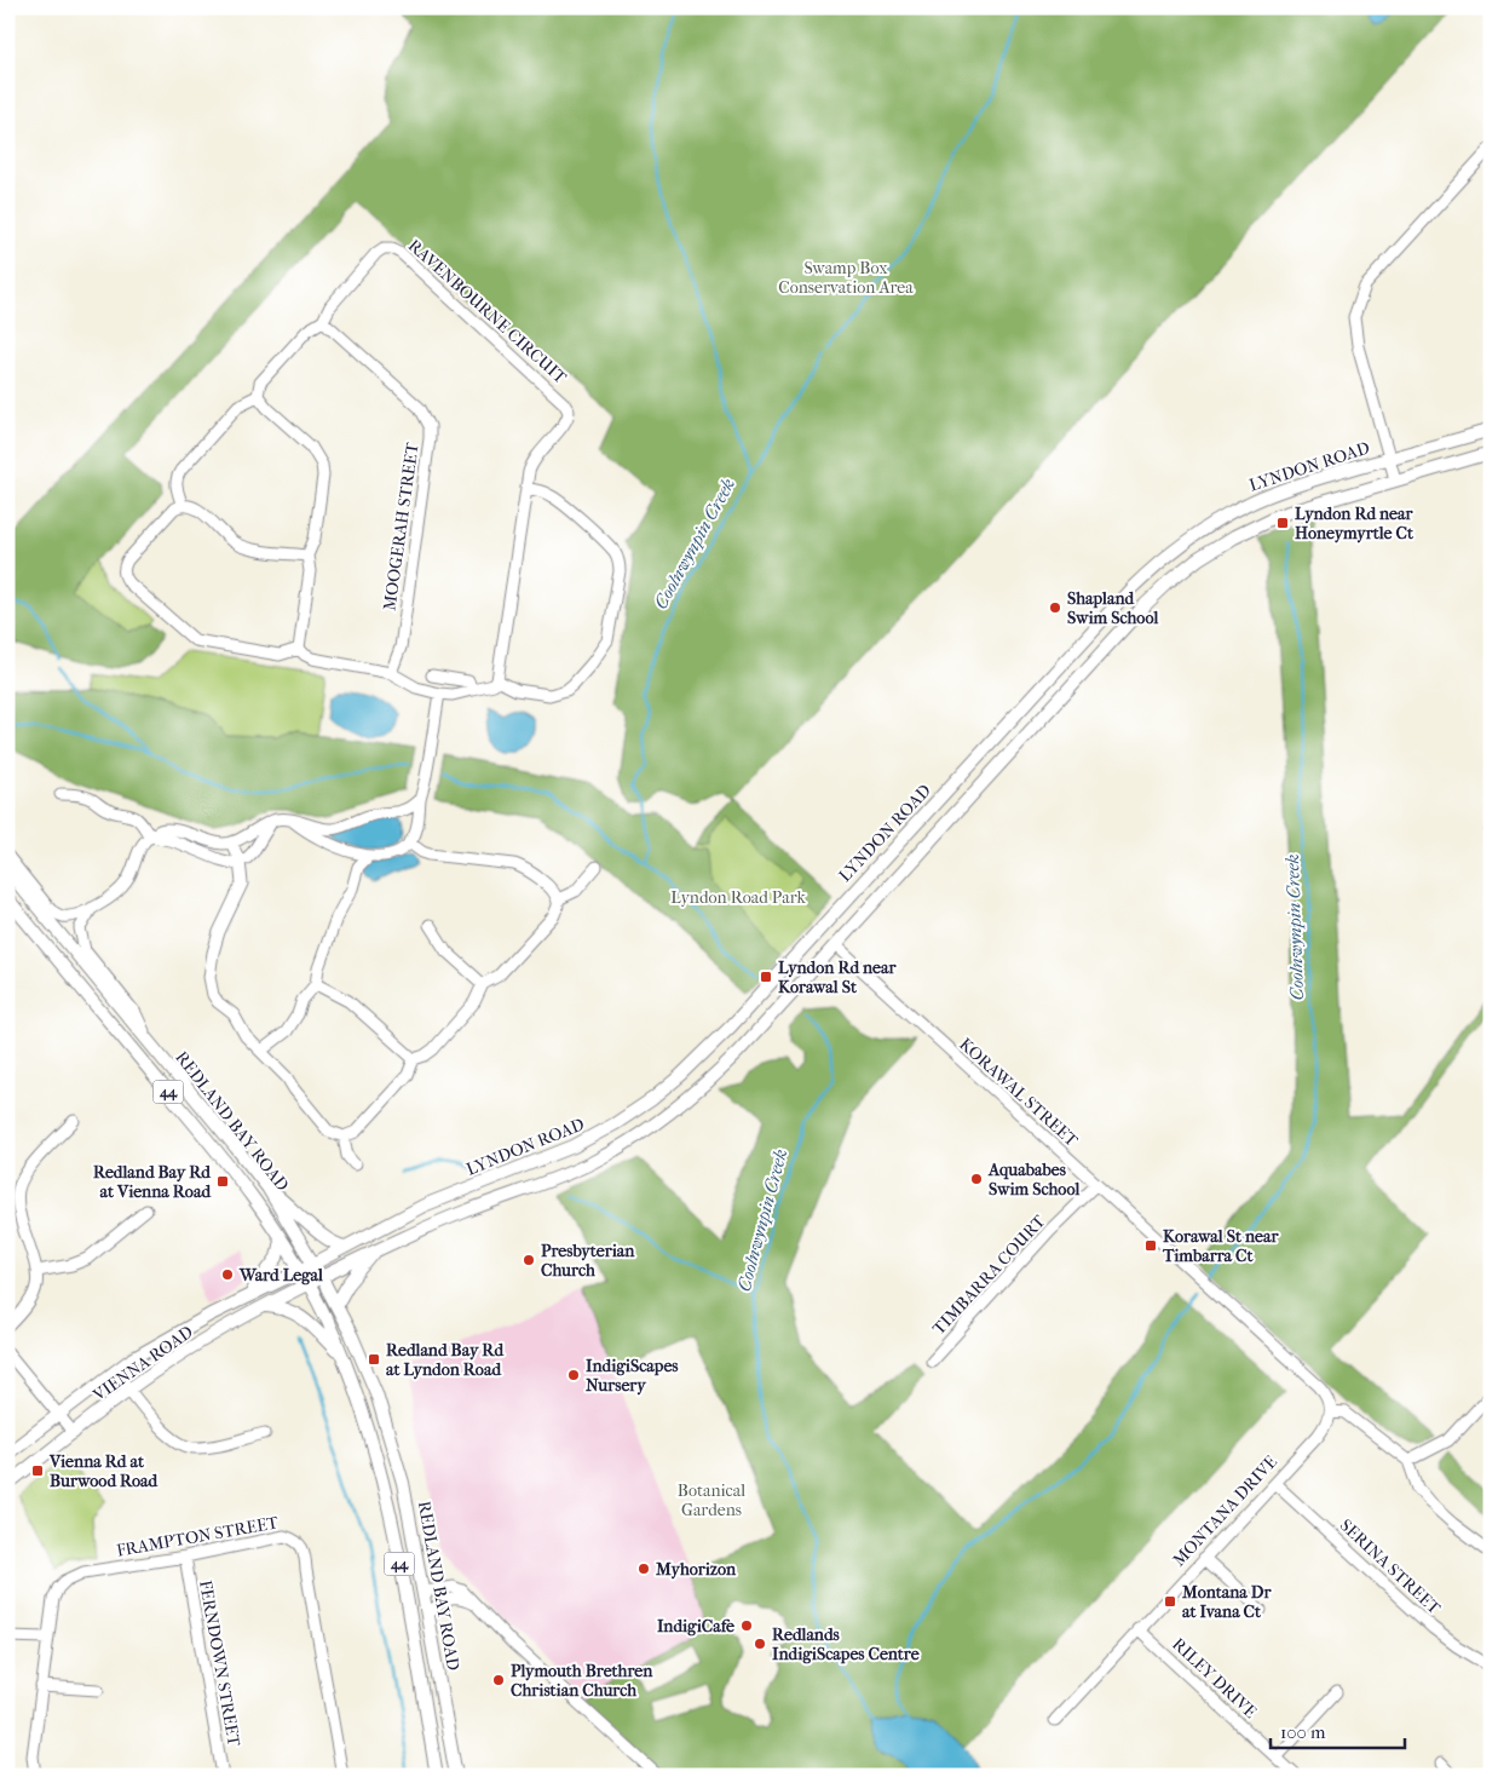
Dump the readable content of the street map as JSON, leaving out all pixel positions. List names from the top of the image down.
{
  "streets": {
    "main road": [
      "LYNDON ROAD",
      "44",
      "REDLAND BAY ROAD",
      "VIENNA ROAD"
    ],
    "street": [
      "RAVENBOURNE CIRCUIT",
      "MOOGERAH STREET",
      "KORAWAL STREET",
      "TIMBARRA COURT",
      "MONTANA DRIVE",
      "FRAMPTON STREET",
      "SERINA STREET",
      "FERNDOWN STREET",
      "RILEY DRIVE"
    ]
  },
  "crossings": [
    ["RAVENBOURNE CIRCUIT", "MOOGERAH STREET"],
    ["LYNDON ROAD", "REDLAND BAY ROAD"],
    ["LYNDON ROAD", "VIENNA ROAD"],
    ["KORAWAL STREET", "TIMBARRA COURT"],
    ["KORAWAL STREET", "MONTANA DRIVE"],
    ["REDLAND BAY ROAD", "VIENNA ROAD"],
    ["MONTANA DRIVE", "SERINA STREET"],
    ["MONTANA DRIVE", "RILEY DRIVE"],
    ["FRAMPTON STREET", "FERNDOWN STREET"]
  ],
  "water": ["Coolnwynpin Creek"],
  "parks": ["Swamp Box Conservation Area", "Lyndon Road Park", "Botanical Gardens"],
  "places": {
    "transit": [
      "Lyndon Rd near Honeymyrtle Ct",
      "Lyndon Rd near Korawal St",
      "Redland Bay Rd at Vienna Road",
      "Korawal St near Timbarra Ct",
      "Redland Bay Rd at Lyndon Road",
      "Vienna Rd at Burwood Road",
      "Montana Dr at Ivana Ct"
    ],
    "other": [
      "Shapland Swim School",
      "Aquababes Swim School",
      "Presbyterian Church",
      "Ward Legal",
      "IndigiScapes Nursery",
      "Myhorizon",
      "IndigiCafe",
      "Redlands IndigiScapes Centre",
      "Plymouth Brethren Christian Church"
    ]
  },
  "scale_bar": "100 m"
}
